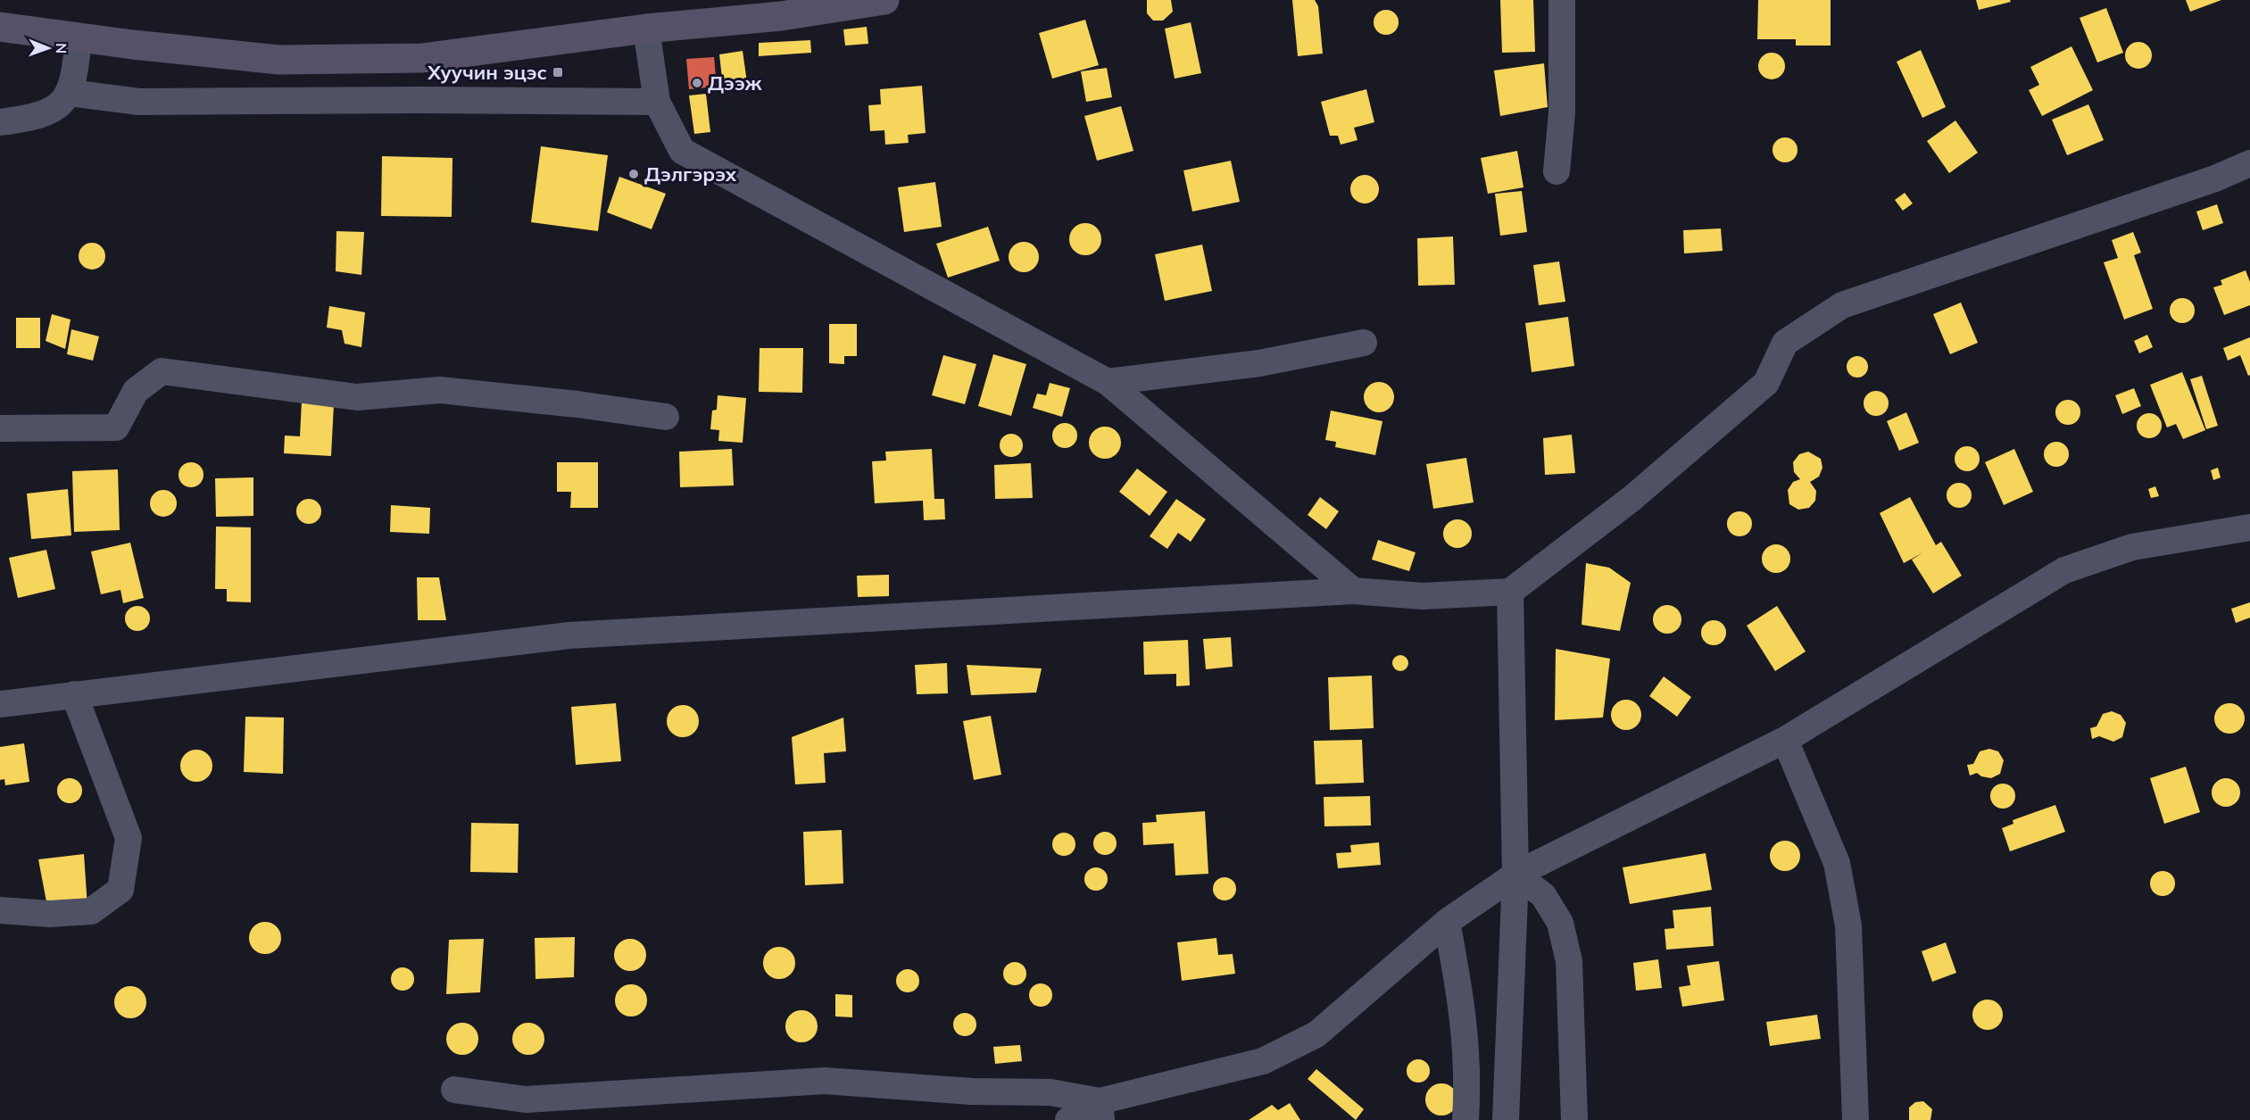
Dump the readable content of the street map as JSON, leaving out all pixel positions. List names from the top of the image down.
{
  "places": {
    "transit": ["Хуучин эцэс"],
    "other": ["Дээж", "Дэлгэрэх"]
  },
  "north": "right"
}
